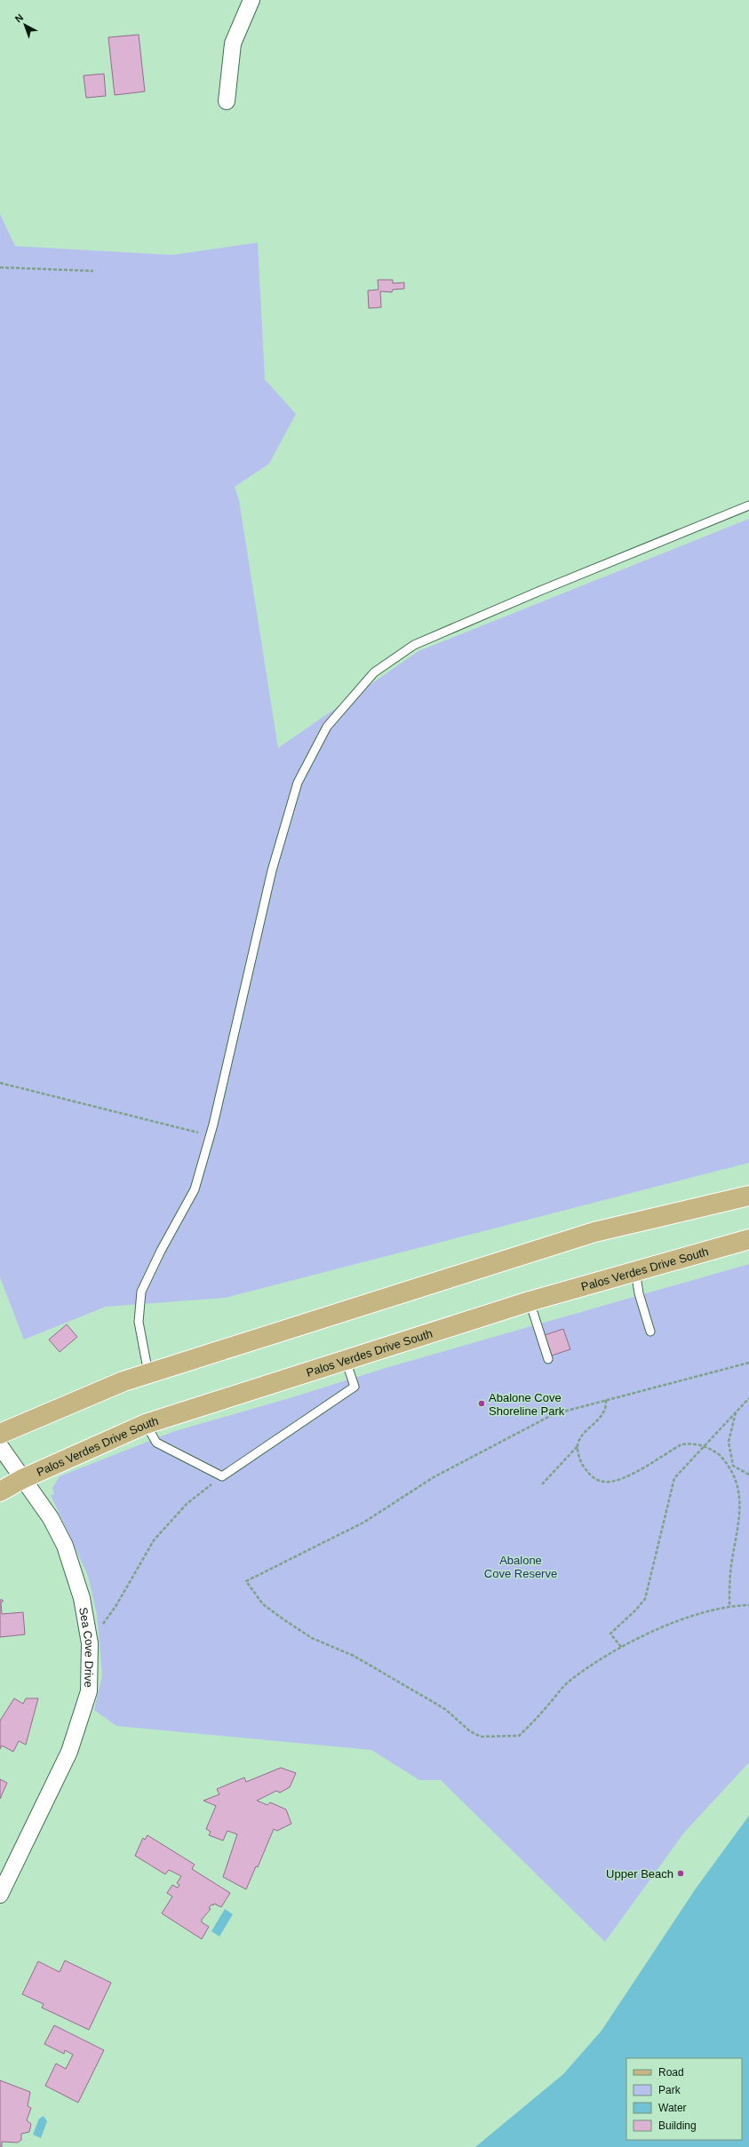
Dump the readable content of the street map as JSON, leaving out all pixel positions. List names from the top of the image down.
{
  "streets": {
    "main road": ["Palos Verdes Drive South"],
    "street": ["Sea Cove Drive"]
  },
  "crossings": [
    ["Palos Verdes Drive South", "Sea Cove Drive"]
  ],
  "parks": ["Abalone Cove Reserve"],
  "places": ["Abalone Cove Shoreline Park", "Upper Beach"],
  "legend": [
    "Road",
    "Park",
    "Water",
    "Building"
  ],
  "north": "top left"
}
